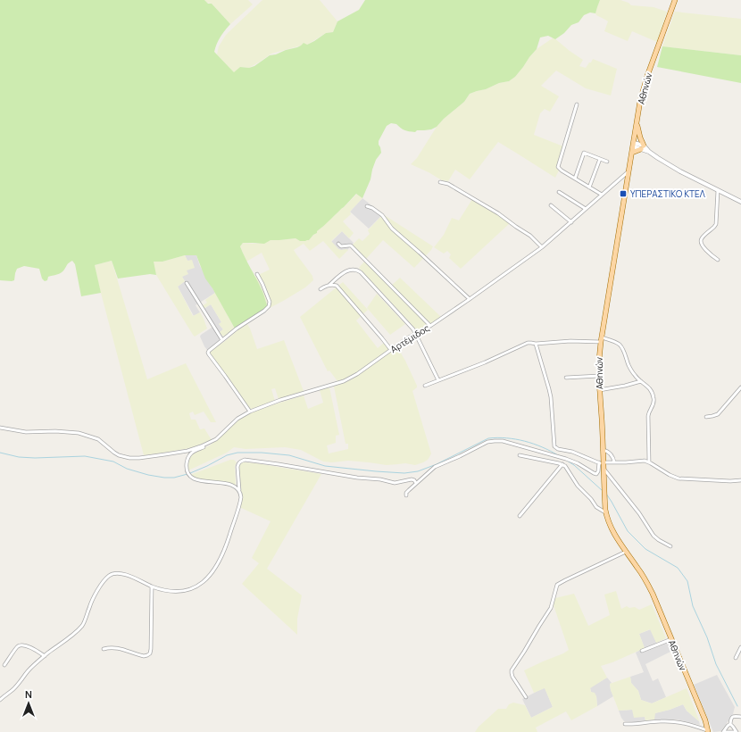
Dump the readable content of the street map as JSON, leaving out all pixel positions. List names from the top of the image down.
{
  "streets": {
    "main road": ["Αθηνών"],
    "street": ["Αρτέμιδος"]
  },
  "crossings": [
    ["Αθηνών", "Αρτέμιδος"]
  ],
  "places": {
    "transit": ["ΥΠΕΡΑΣΤΙΚΟ ΚΤΕΛ"]
  },
  "north": "top"
}
